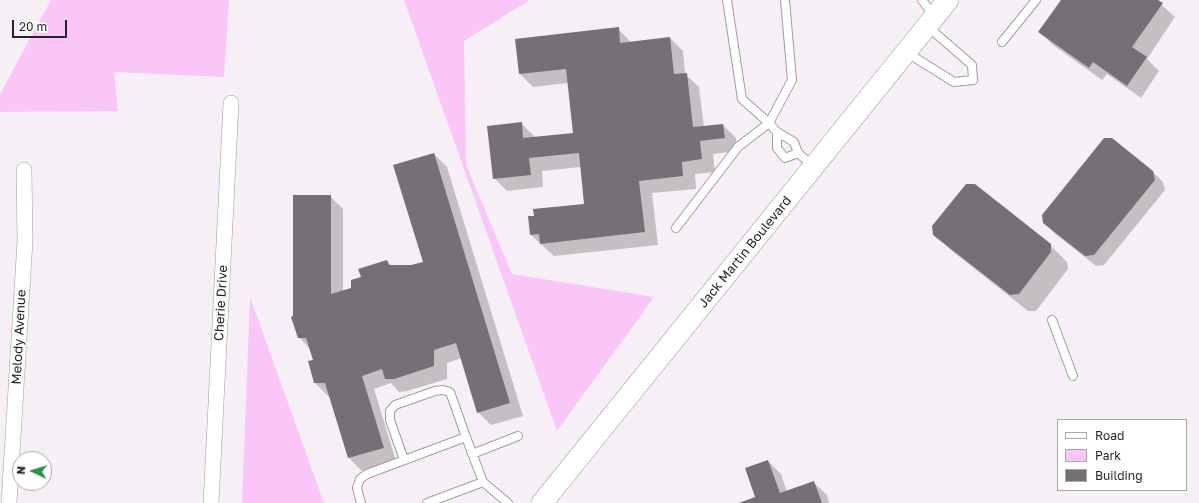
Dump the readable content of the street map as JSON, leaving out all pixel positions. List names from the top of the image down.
{
  "streets": {
    "street": ["Jack Martin Boulevard", "Cherie Drive", "Melody Avenue"]
  },
  "legend": ["Road", "Park", "Building"],
  "scale_bar": "20 m",
  "north": "left"
}
